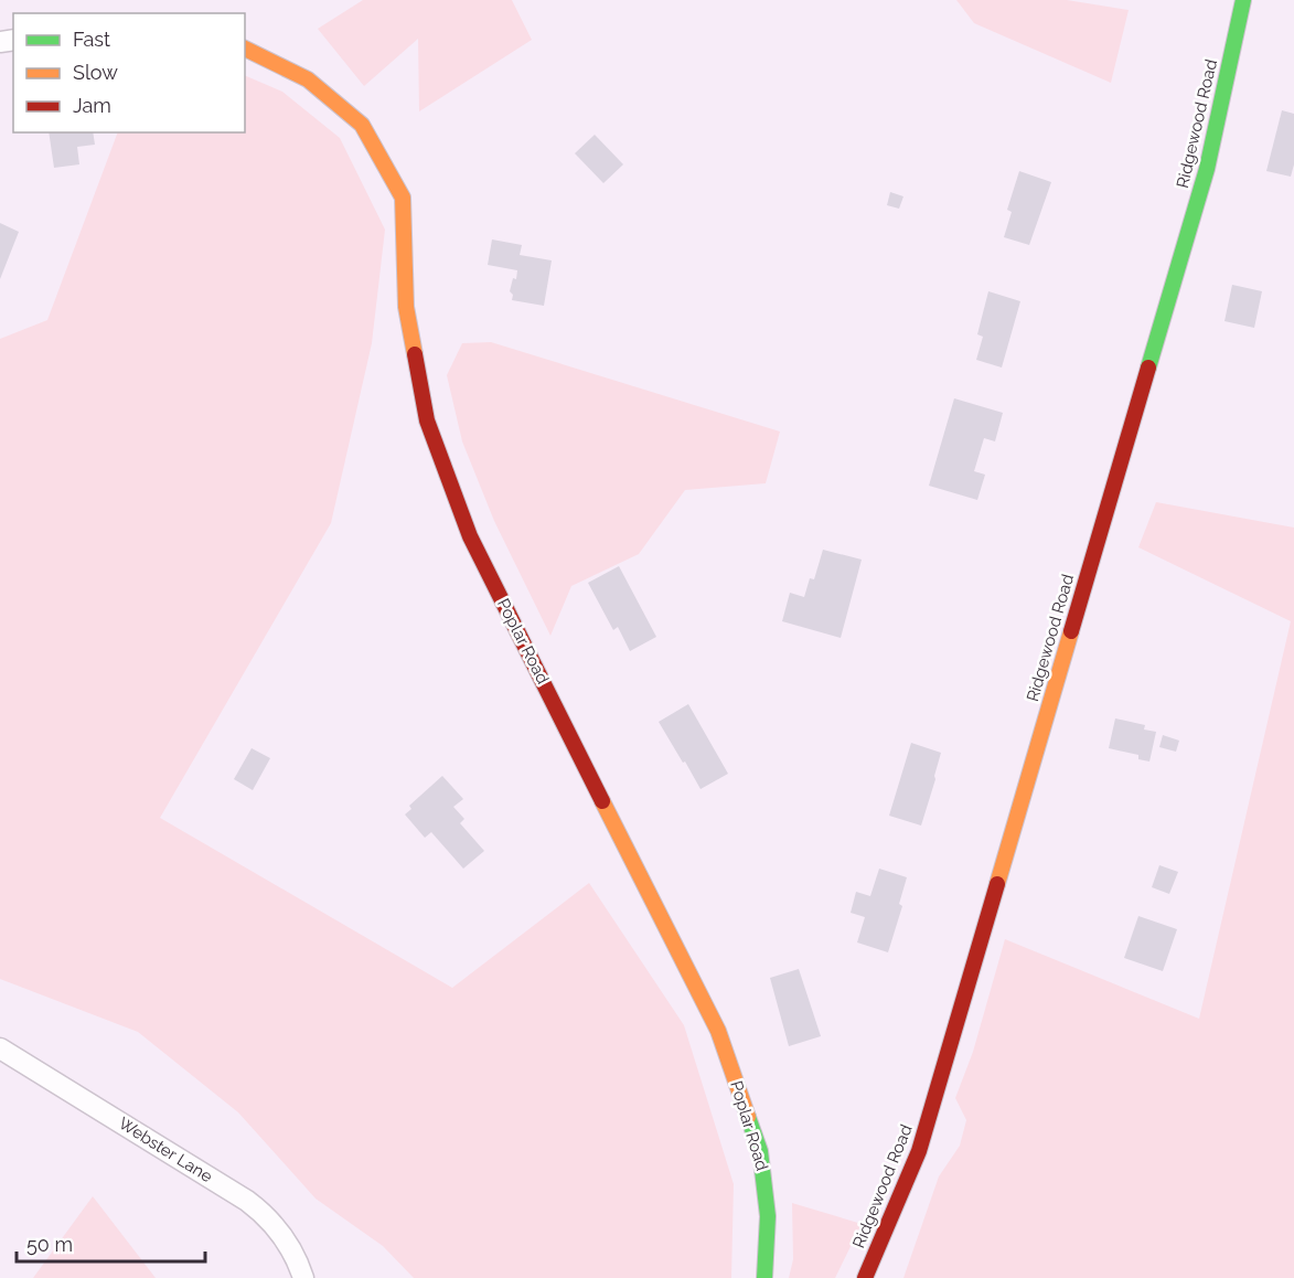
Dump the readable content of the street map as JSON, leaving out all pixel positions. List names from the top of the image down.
{
  "streets": {
    "street": ["Ridgewood Road", "Poplar Road", "Webster Lane"]
  },
  "legend": ["Fast", "Slow", "Jam"],
  "scale_bar": "50 m"
}
